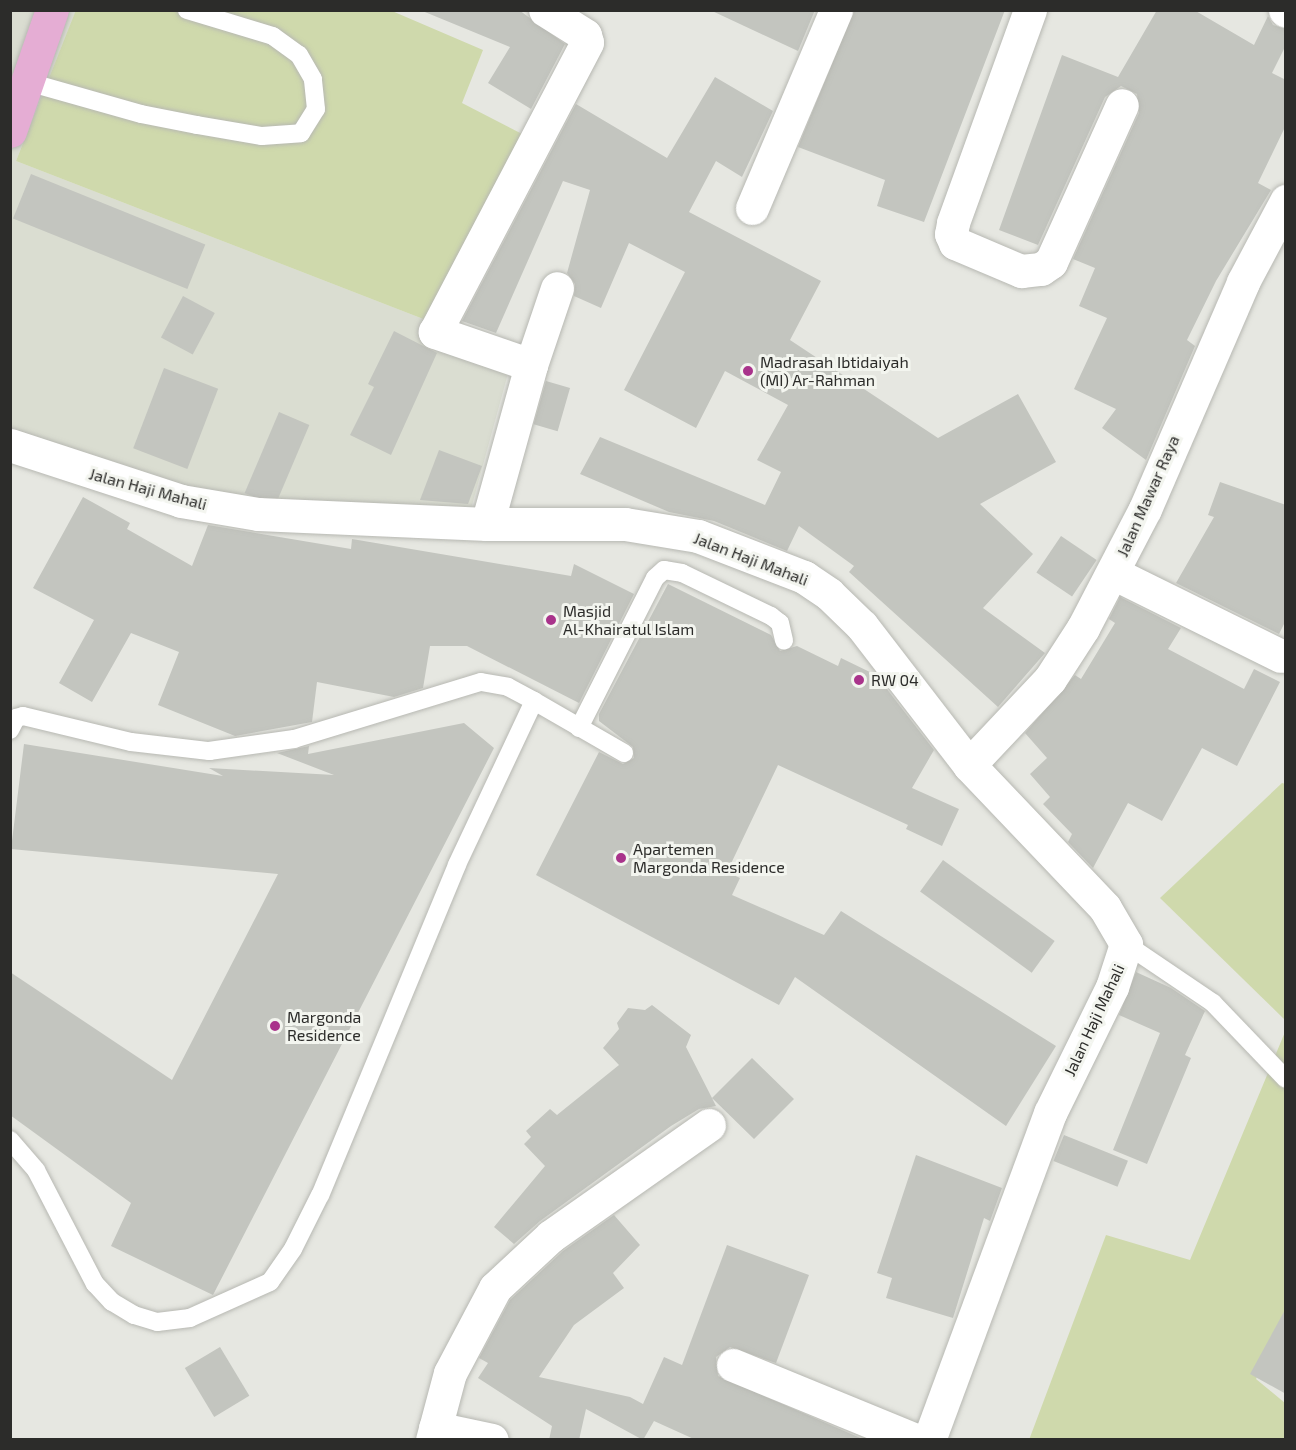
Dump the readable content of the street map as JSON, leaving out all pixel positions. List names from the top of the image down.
{
  "streets": {
    "street": ["Jalan Haji Mahali", "Jalan Mawar Raya"]
  },
  "crossings": [
    ["Jalan Haji Mahali", "Jalan Mawar Raya"]
  ],
  "places": [
    "Madrasah Ibtidaiyah (MI) Ar-Rahman",
    "Masjid Al-Khairatul Islam",
    "RW 04",
    "Apartemen Margonda Residence",
    "Margonda Residence"
  ]
}
